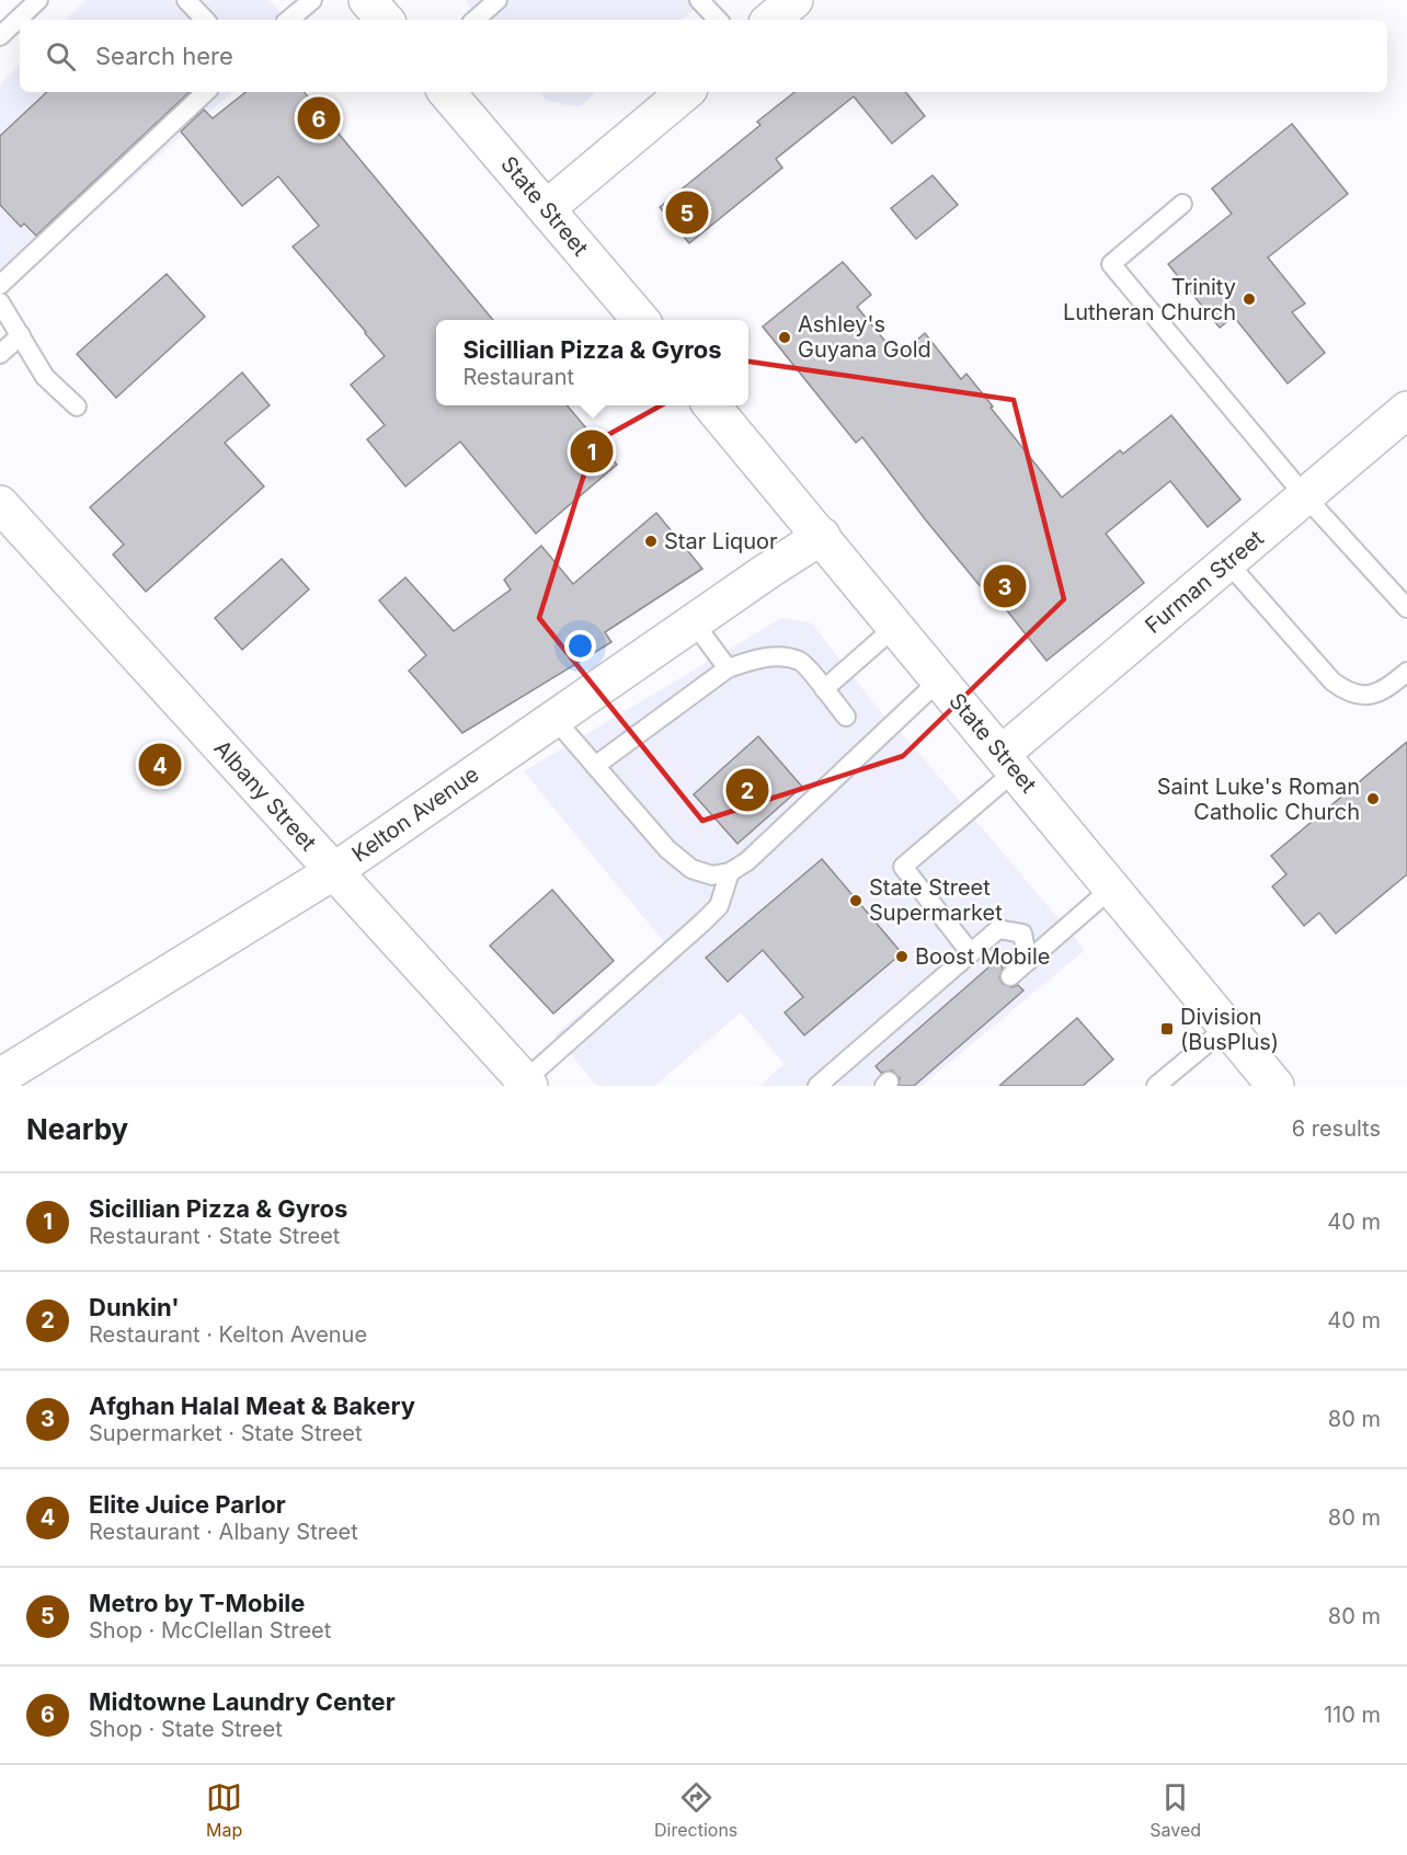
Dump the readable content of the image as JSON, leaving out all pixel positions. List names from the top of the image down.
{
  "streets": {
    "street": [
      "State Street",
      "Furman Street",
      "Albany Street",
      "Kelton Avenue"
    ]
  },
  "crossings": [
    ["State Street", "Furman Street"],
    ["State Street", "Kelton Avenue"],
    ["Albany Street", "Kelton Avenue"]
  ],
  "places": {
    "other": [
      "Trinity Lutheran Church",
      "Ashley's Guyana Gold",
      "Star Liquor",
      "Saint Luke's Roman Catholic Church",
      "State Street Supermarket",
      "Boost Mobile"
    ],
    "transit": ["Division (BusPlus)"]
  },
  "page": {
    "search": "Search here",
    "pins": [
      "6",
      "5",
      "1",
      "3",
      "4",
      "2"
    ],
    "popup": ["Sicillian Pizza & Gyros", "Restaurant"],
    "heading": ["Nearby", "6 results"],
    "list": [
      {
        "mark": "1",
        "name": "Sicillian Pizza & Gyros",
        "note": "Restaurant · State Street",
        "value": "40 m"
      },
      {
        "mark": "2",
        "name": "Dunkin'",
        "note": "Restaurant · Kelton Avenue",
        "value": "40 m"
      },
      {
        "mark": "3",
        "name": "Afghan Halal Meat & Bakery",
        "note": "Supermarket · State Street",
        "value": "80 m"
      },
      {
        "mark": "4",
        "name": "Elite Juice Parlor",
        "note": "Restaurant · Albany Street",
        "value": "80 m"
      },
      {
        "mark": "5",
        "name": "Metro by T-Mobile",
        "note": "Shop · McClellan Street",
        "value": "80 m"
      },
      {
        "mark": "6",
        "name": "Midtowne Laundry Center",
        "note": "Shop · State Street",
        "value": "110 m"
      }
    ],
    "nav": ["Map", "Directions", "Saved"]
  }
}
